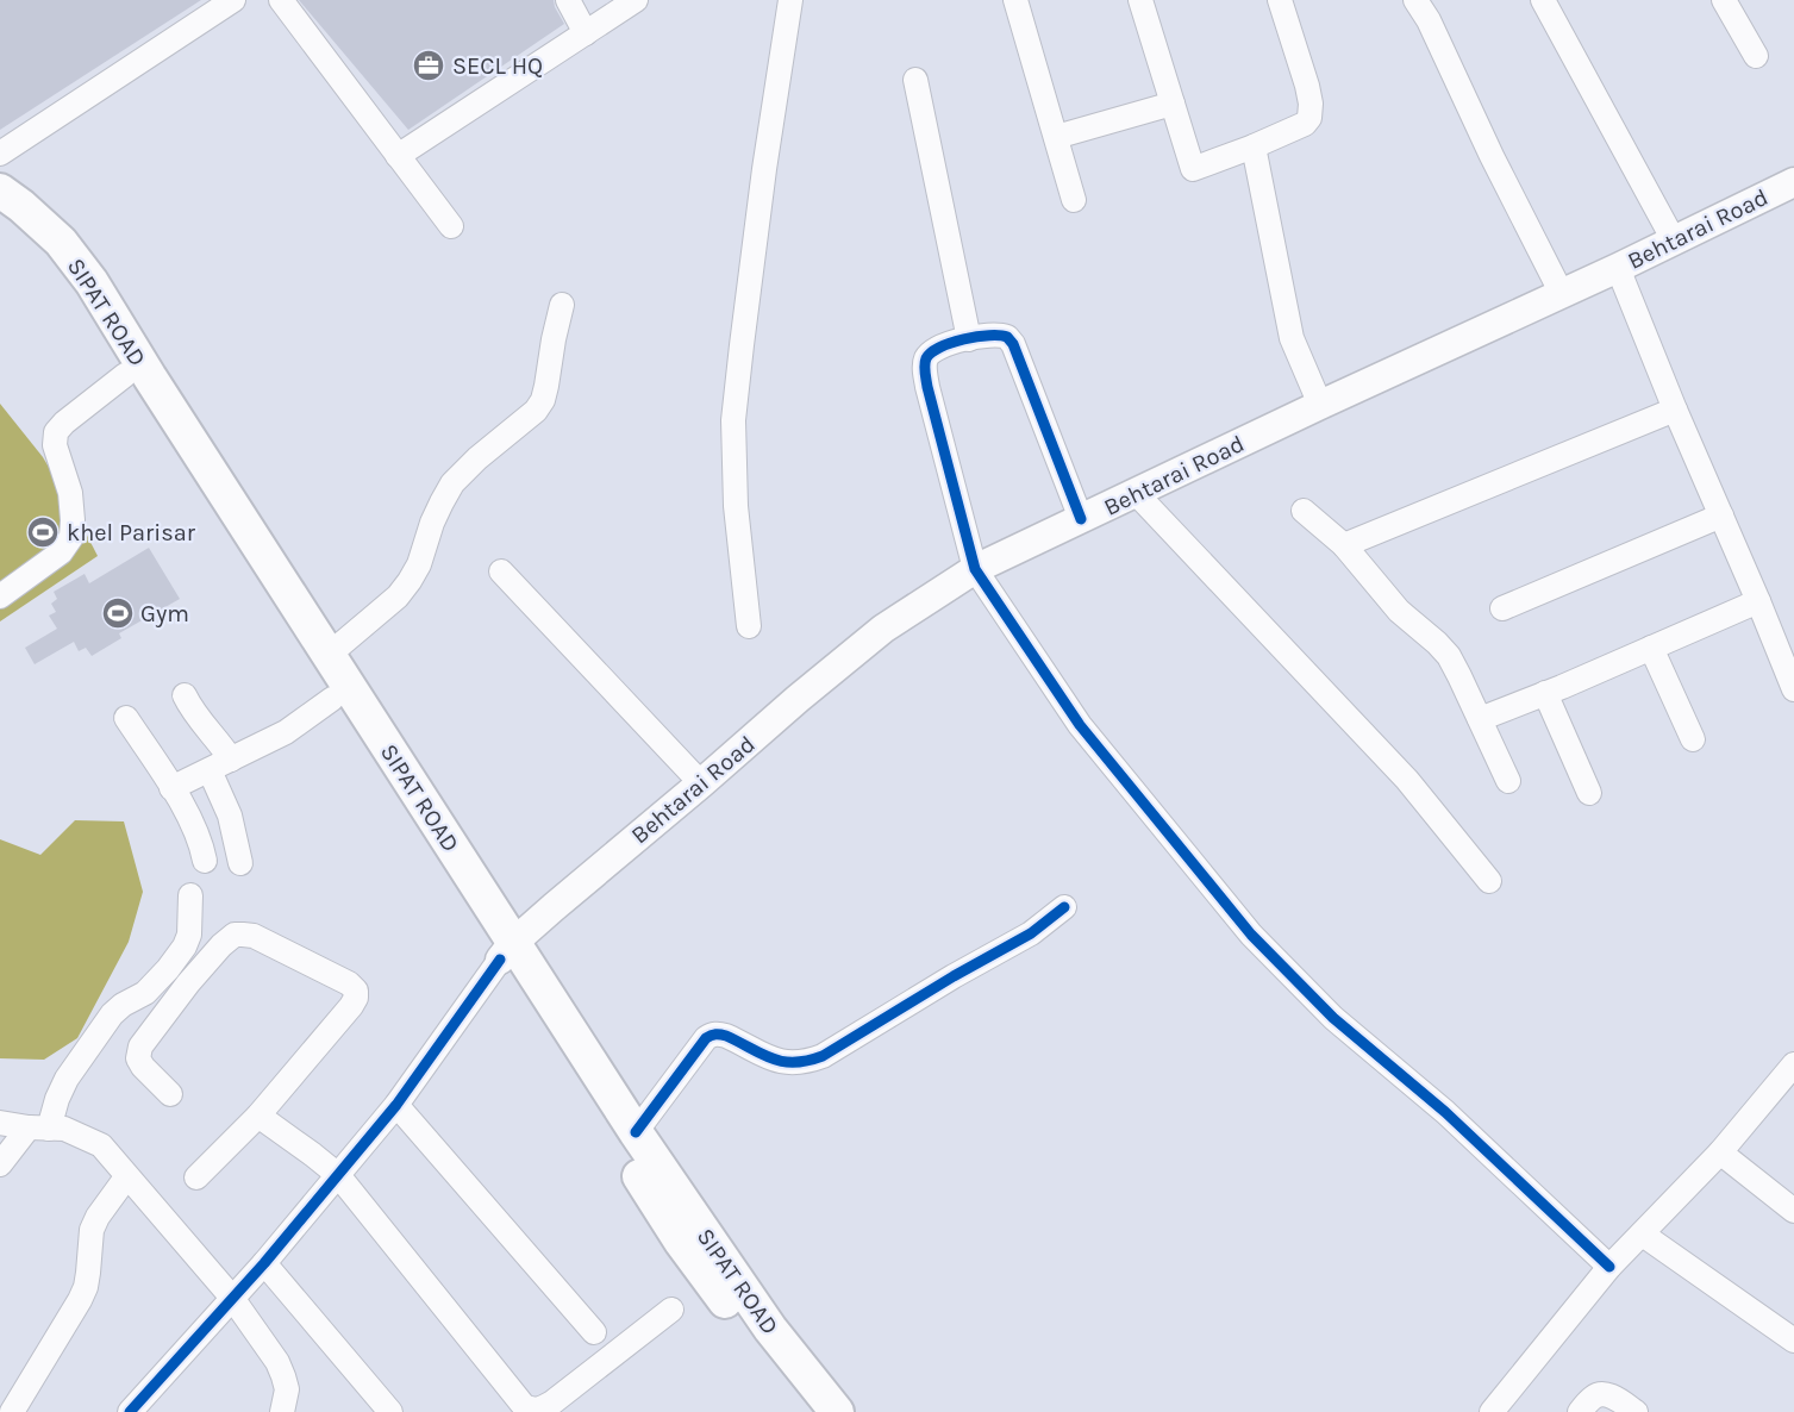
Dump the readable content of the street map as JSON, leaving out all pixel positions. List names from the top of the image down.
{
  "streets": {
    "highway": ["SIPAT ROAD"],
    "main road": ["Behtarai Road"]
  },
  "crossings": [
    ["Behtarai Road", "SIPAT ROAD"]
  ],
  "places": {
    "office": ["SECL HQ"],
    "sports": ["khel Parisar", "Gym"]
  }
}
